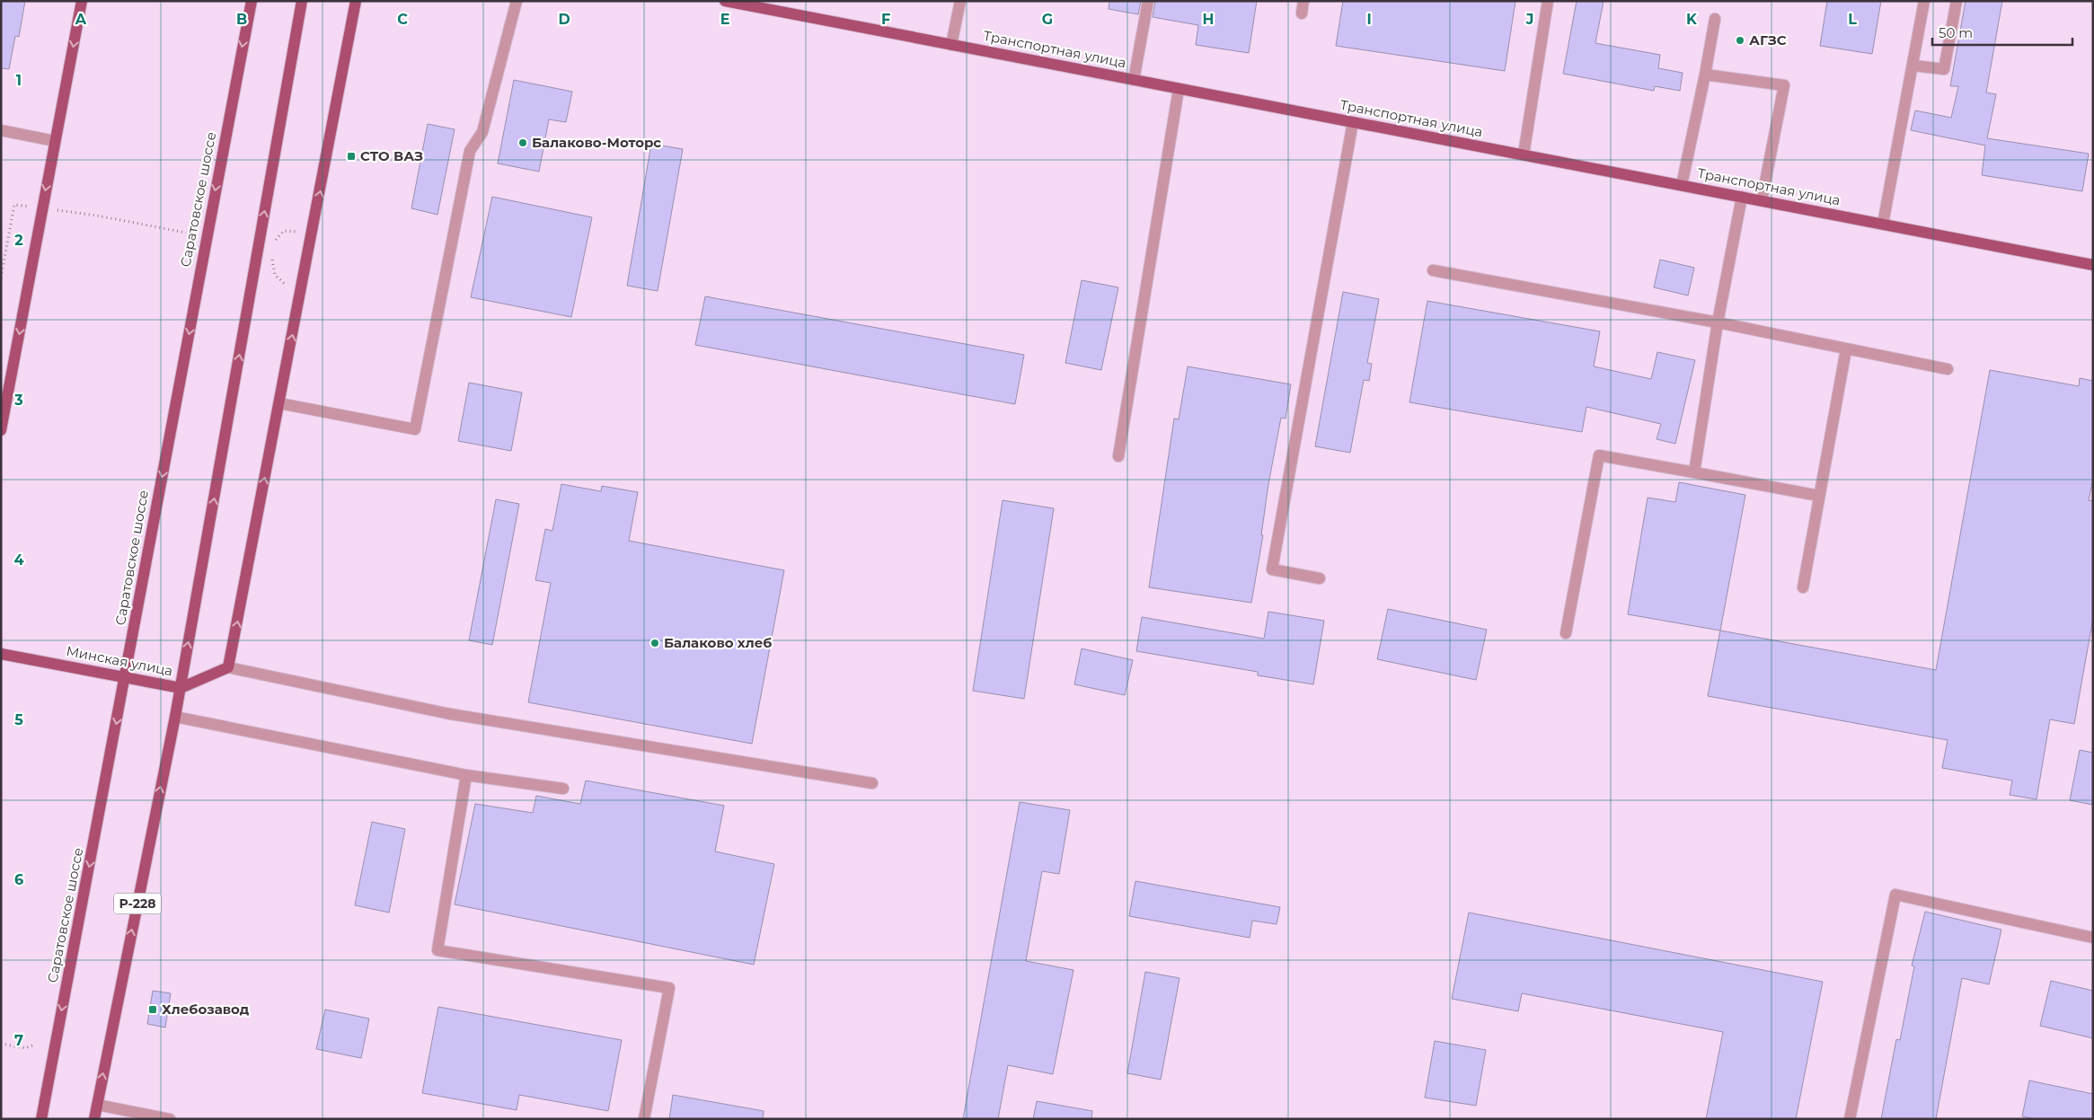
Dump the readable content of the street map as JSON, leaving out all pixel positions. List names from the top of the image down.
{
  "streets": {
    "main road": [
      "Транспортная улица",
      "Саратовское шоссе",
      "Минская улица",
      "Р-228"
    ]
  },
  "crossings": [
    ["Саратовское шоссе", "Минская улица"],
    ["Минская улица", "Р-228"]
  ],
  "places": {
    "other": ["АГЗС", "Балаково-Моторс", "Балаково хлеб"],
    "transit": ["СТО ВАЗ", "Хлебозавод"]
  },
  "scale_bar": "50 m",
  "grid": {
    "columns": [
      "A",
      "B",
      "C",
      "D",
      "E",
      "F",
      "G",
      "H",
      "I",
      "J",
      "K",
      "L"
    ],
    "rows": [
      "1",
      "2",
      "3",
      "4",
      "5",
      "6",
      "7"
    ]
  }
}
